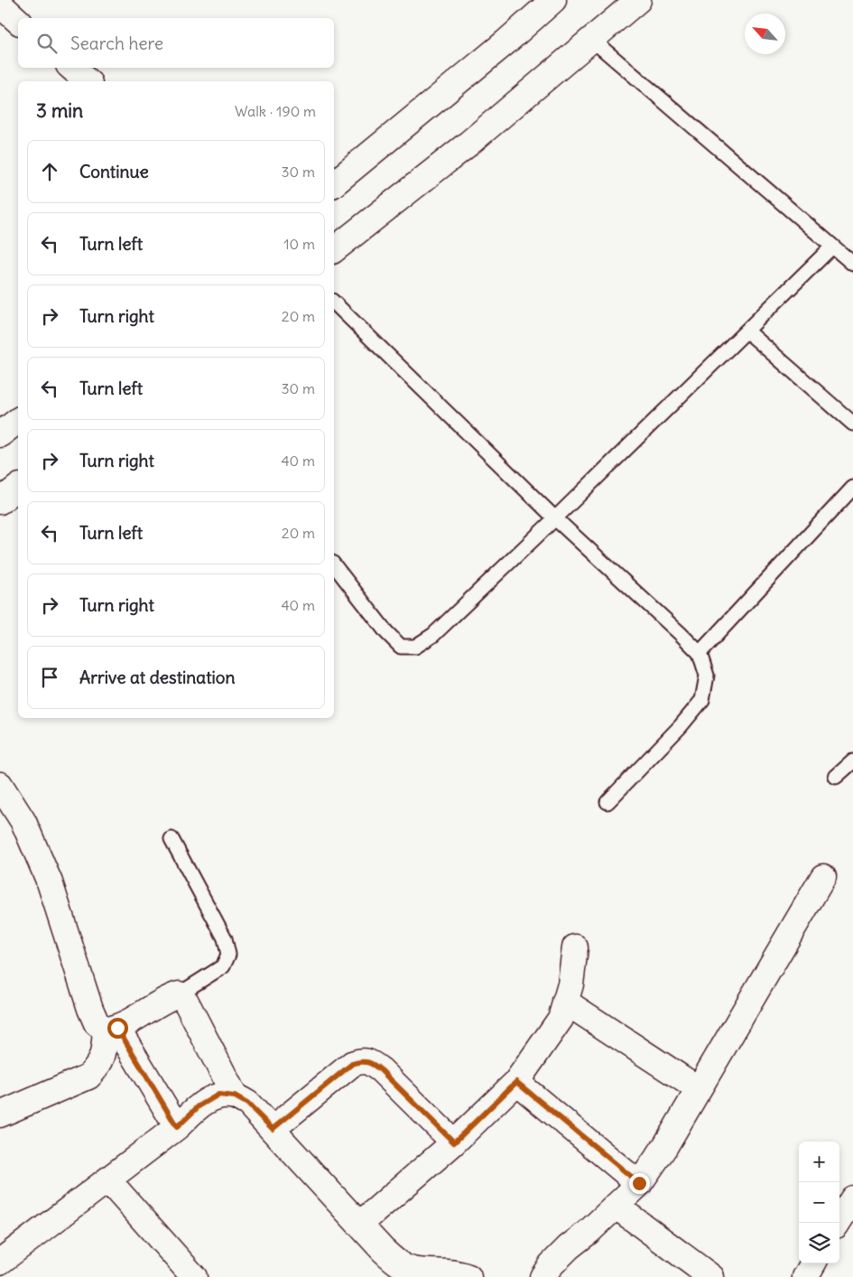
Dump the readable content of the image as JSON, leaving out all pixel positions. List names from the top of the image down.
{
  "north": "top left",
  "page": {
    "search": "Search here",
    "heading": ["3 min", "Walk · 190 m"],
    "list": [
      ["Continue", "30 m"],
      ["Turn left", "10 m"],
      ["Turn right", "20 m"],
      ["Turn left", "30 m"],
      ["Turn right", "40 m"],
      ["Turn left", "20 m"],
      ["Turn right", "40 m"],
      "Arrive at destination"
    ],
    "map_buttons": ["+", "−"]
  }
}
